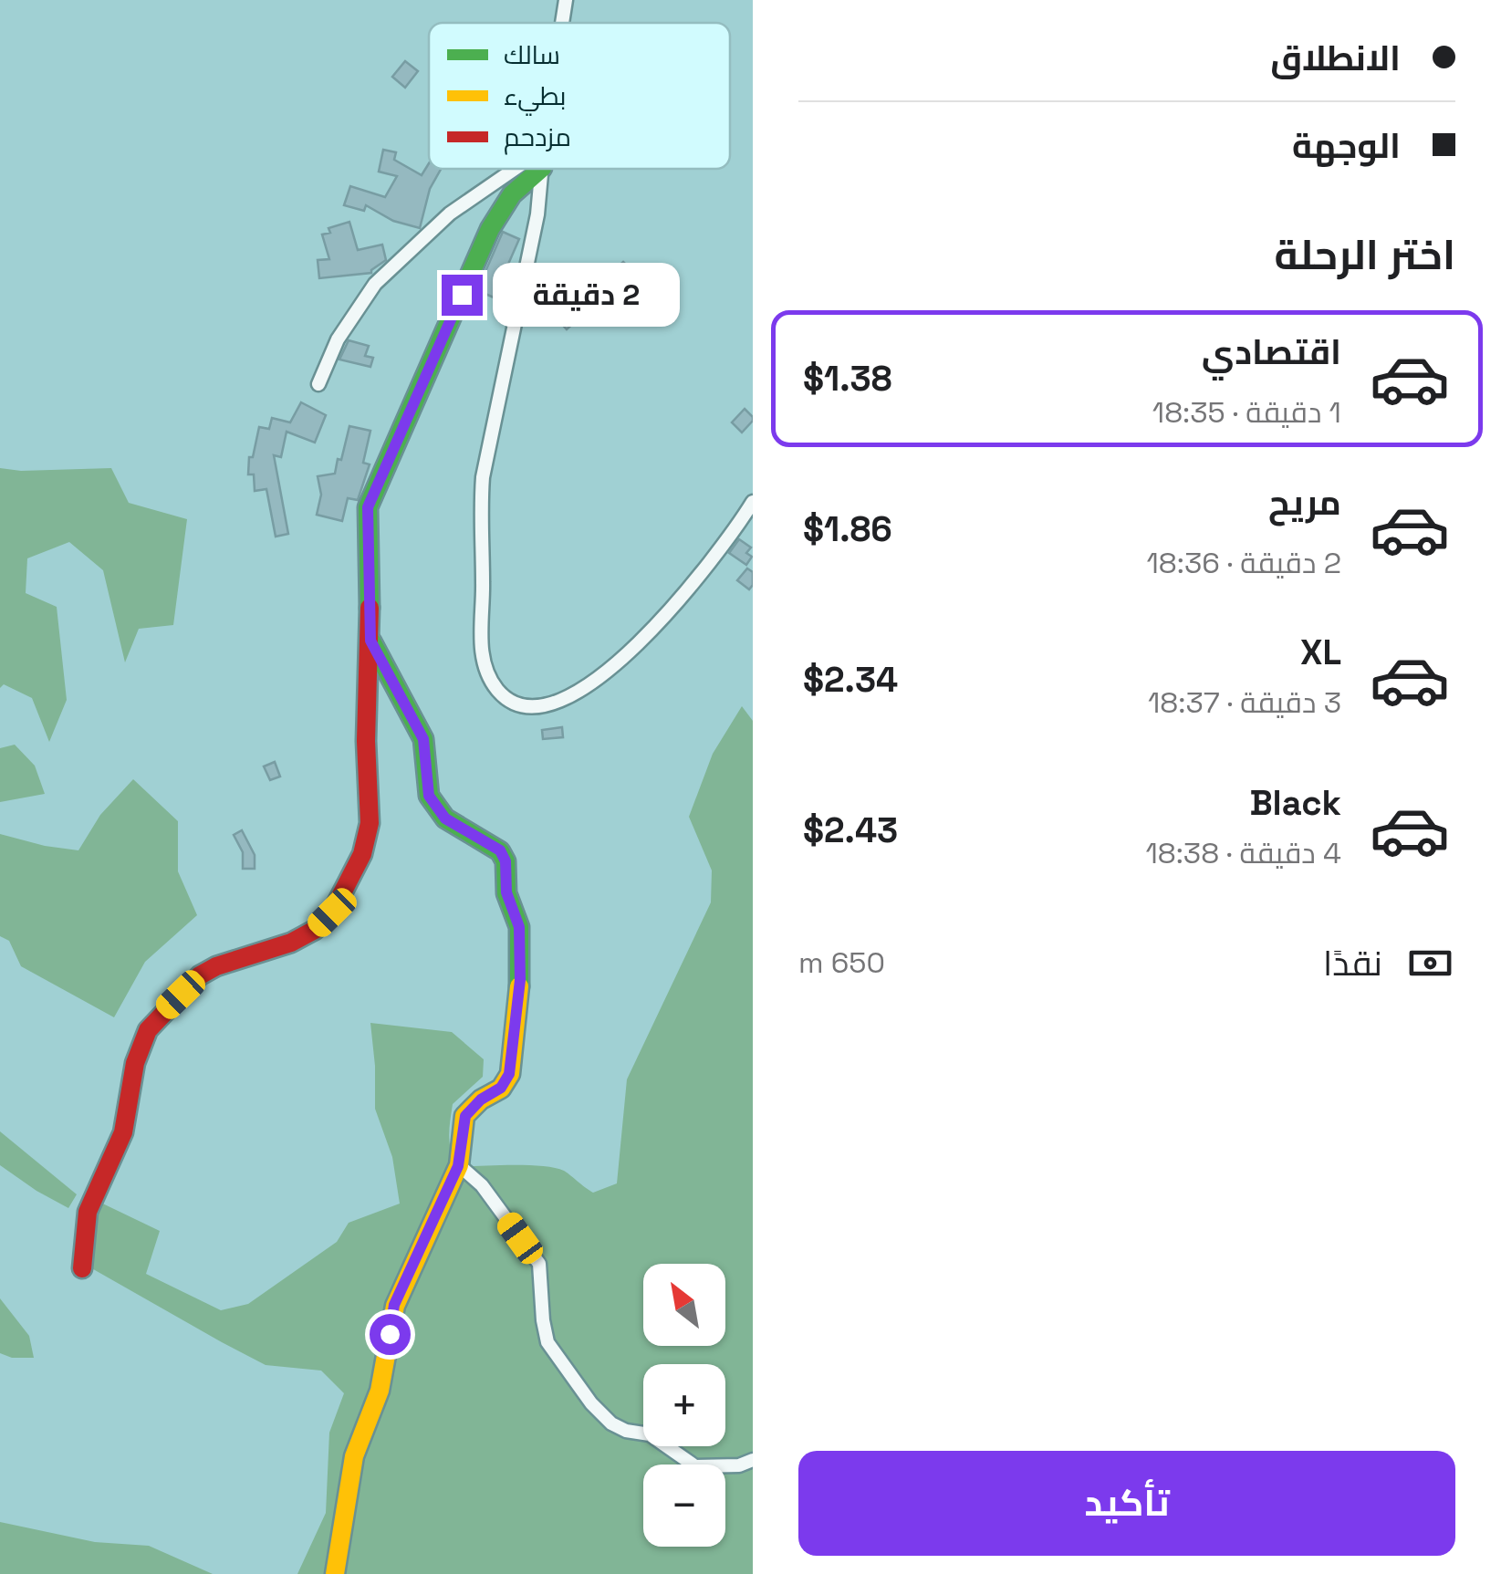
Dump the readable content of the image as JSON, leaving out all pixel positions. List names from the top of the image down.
{
  "legend": ["سالك", "بطيء", "مزدحم"],
  "north": "top left",
  "page": {
    "banner": ["الانطلاق", "الوجهة"],
    "heading": "اختر الرحلة",
    "bubble": "2 دقيقة",
    "list": [
      {
        "name": "اقتصادي",
        "note": "1 دقيقة · 18:35",
        "value": "$1.38"
      },
      {
        "name": "مريح",
        "note": "2 دقيقة · 18:36",
        "value": "$1.86"
      },
      {
        "name": "XL",
        "note": "3 دقيقة · 18:37",
        "value": "$2.34"
      },
      {
        "name": "Black",
        "note": "4 دقيقة · 18:38",
        "value": "$2.43"
      }
    ],
    "pay": ["نقدًا", "650 m"],
    "map_buttons": ["+", "−"],
    "buttons": "تأكيد"
  }
}
